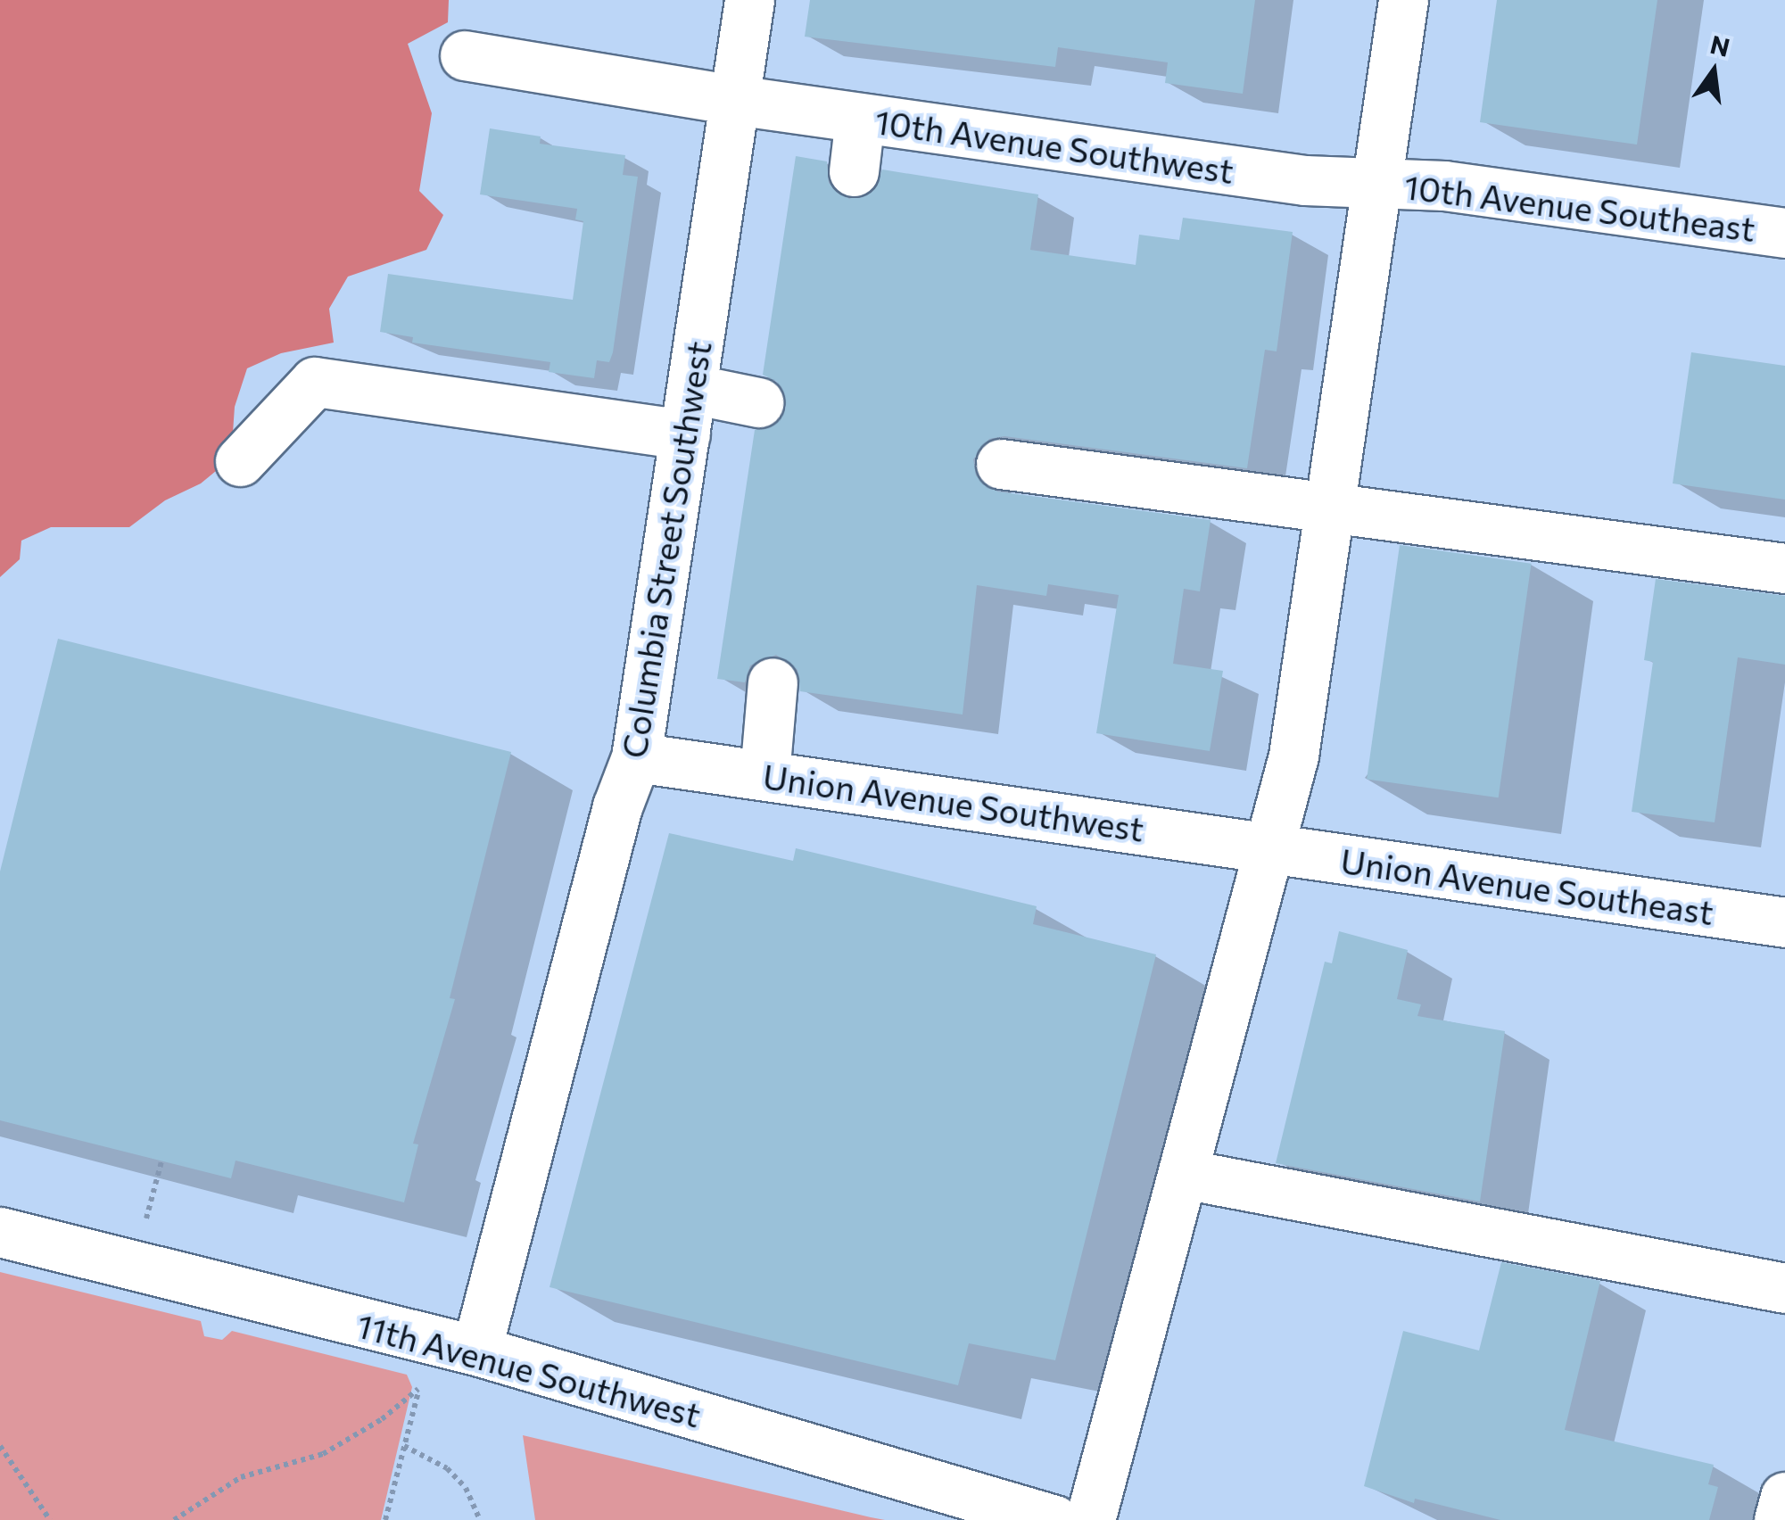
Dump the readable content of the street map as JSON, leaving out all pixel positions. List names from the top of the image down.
{
  "streets": {
    "street": [
      "10th Avenue Southwest",
      "10th Avenue Southeast",
      "Columbia Street Southwest",
      "Union Avenue Southwest",
      "Union Avenue Southeast",
      "11th Avenue Southwest"
    ]
  },
  "crossings": [
    ["10th Avenue Southwest", "10th Avenue Southeast"],
    ["10th Avenue Southwest", "Columbia Street Southwest"],
    ["Columbia Street Southwest", "Union Avenue Southwest"],
    ["Columbia Street Southwest", "11th Avenue Southwest"],
    ["Union Avenue Southwest", "Union Avenue Southeast"]
  ],
  "north": "top"
}
